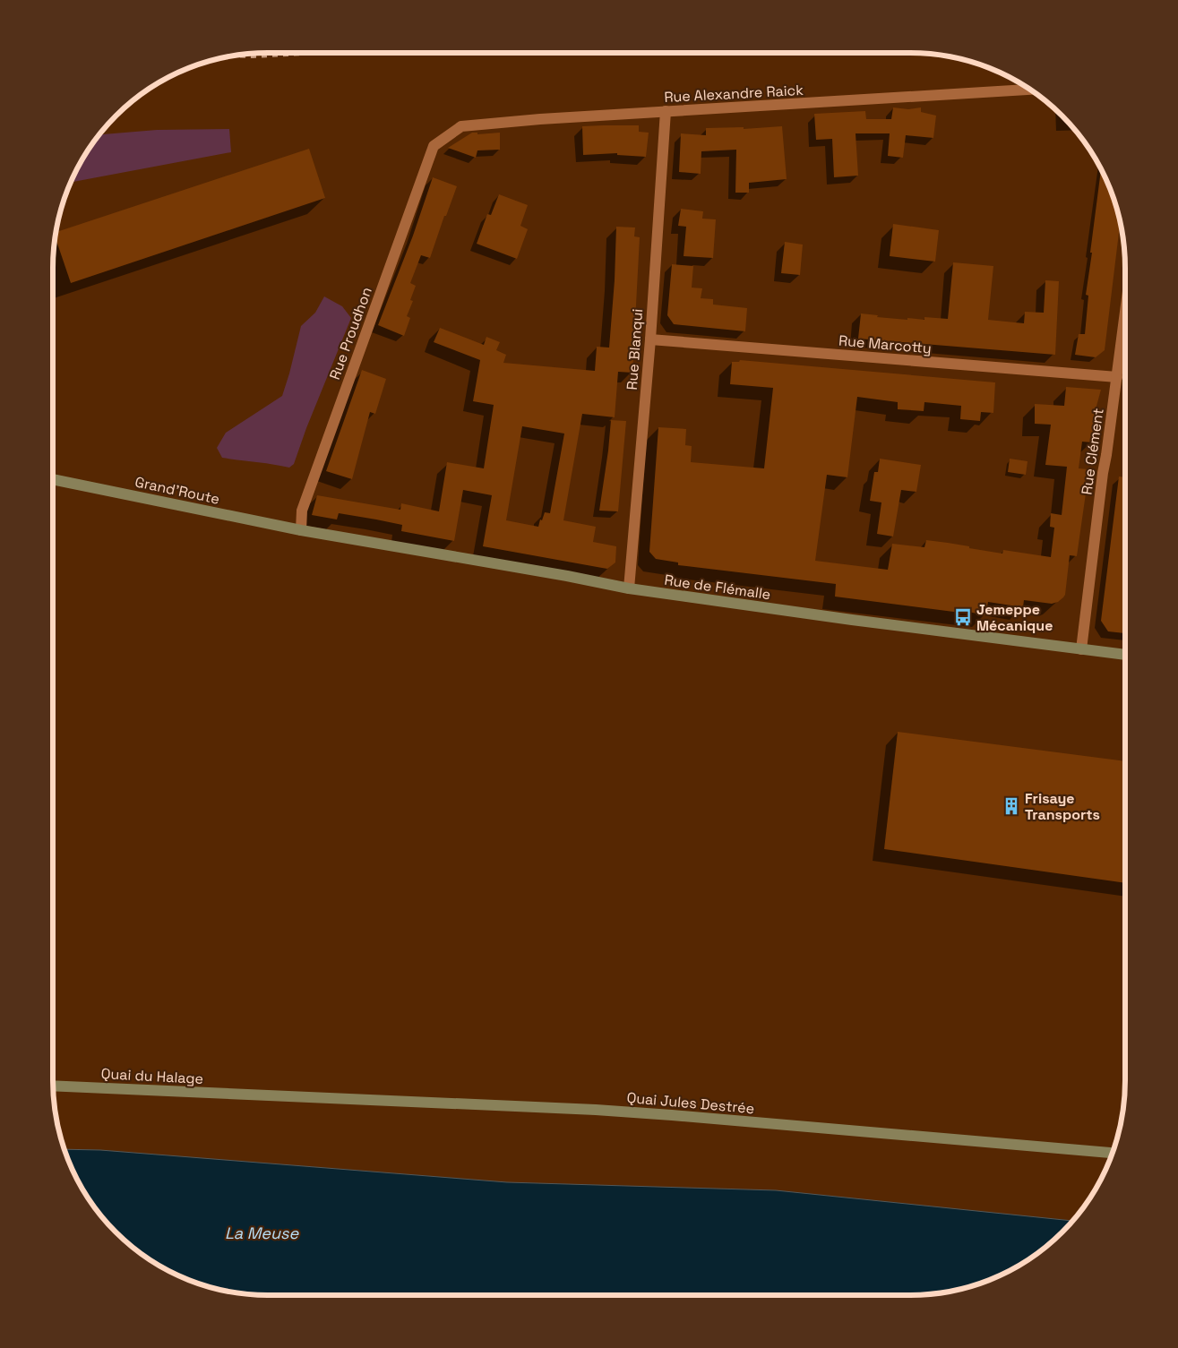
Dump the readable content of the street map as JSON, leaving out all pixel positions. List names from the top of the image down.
{
  "streets": {
    "street": [
      "Rue Alexandre Raick",
      "Rue Proudhon",
      "Rue Marcotty",
      "Rue Blanqui",
      "Rue Clément",
      "Grand'Route",
      "Rue de Flémalle",
      "Quai du Halage",
      "Quai Jules Destrée"
    ]
  },
  "crossings": [
    ["Rue Alexandre Raick", "Rue Proudhon"],
    ["Rue Alexandre Raick", "Rue Blanqui"],
    ["Rue Proudhon", "Grand'Route"],
    ["Rue Proudhon", "Rue de Flémalle"],
    ["Rue Marcotty", "Rue Blanqui"],
    ["Rue Marcotty", "Rue Clément"],
    ["Rue Blanqui", "Rue de Flémalle"],
    ["Rue Clément", "Rue de Flémalle"],
    ["Grand'Route", "Rue de Flémalle"],
    ["Quai du Halage", "Quai Jules Destrée"]
  ],
  "water": ["La Meuse"],
  "places": {
    "bus stop": ["Jemeppe Mécanique"],
    "building": ["Frisaye Transports"]
  }
}
